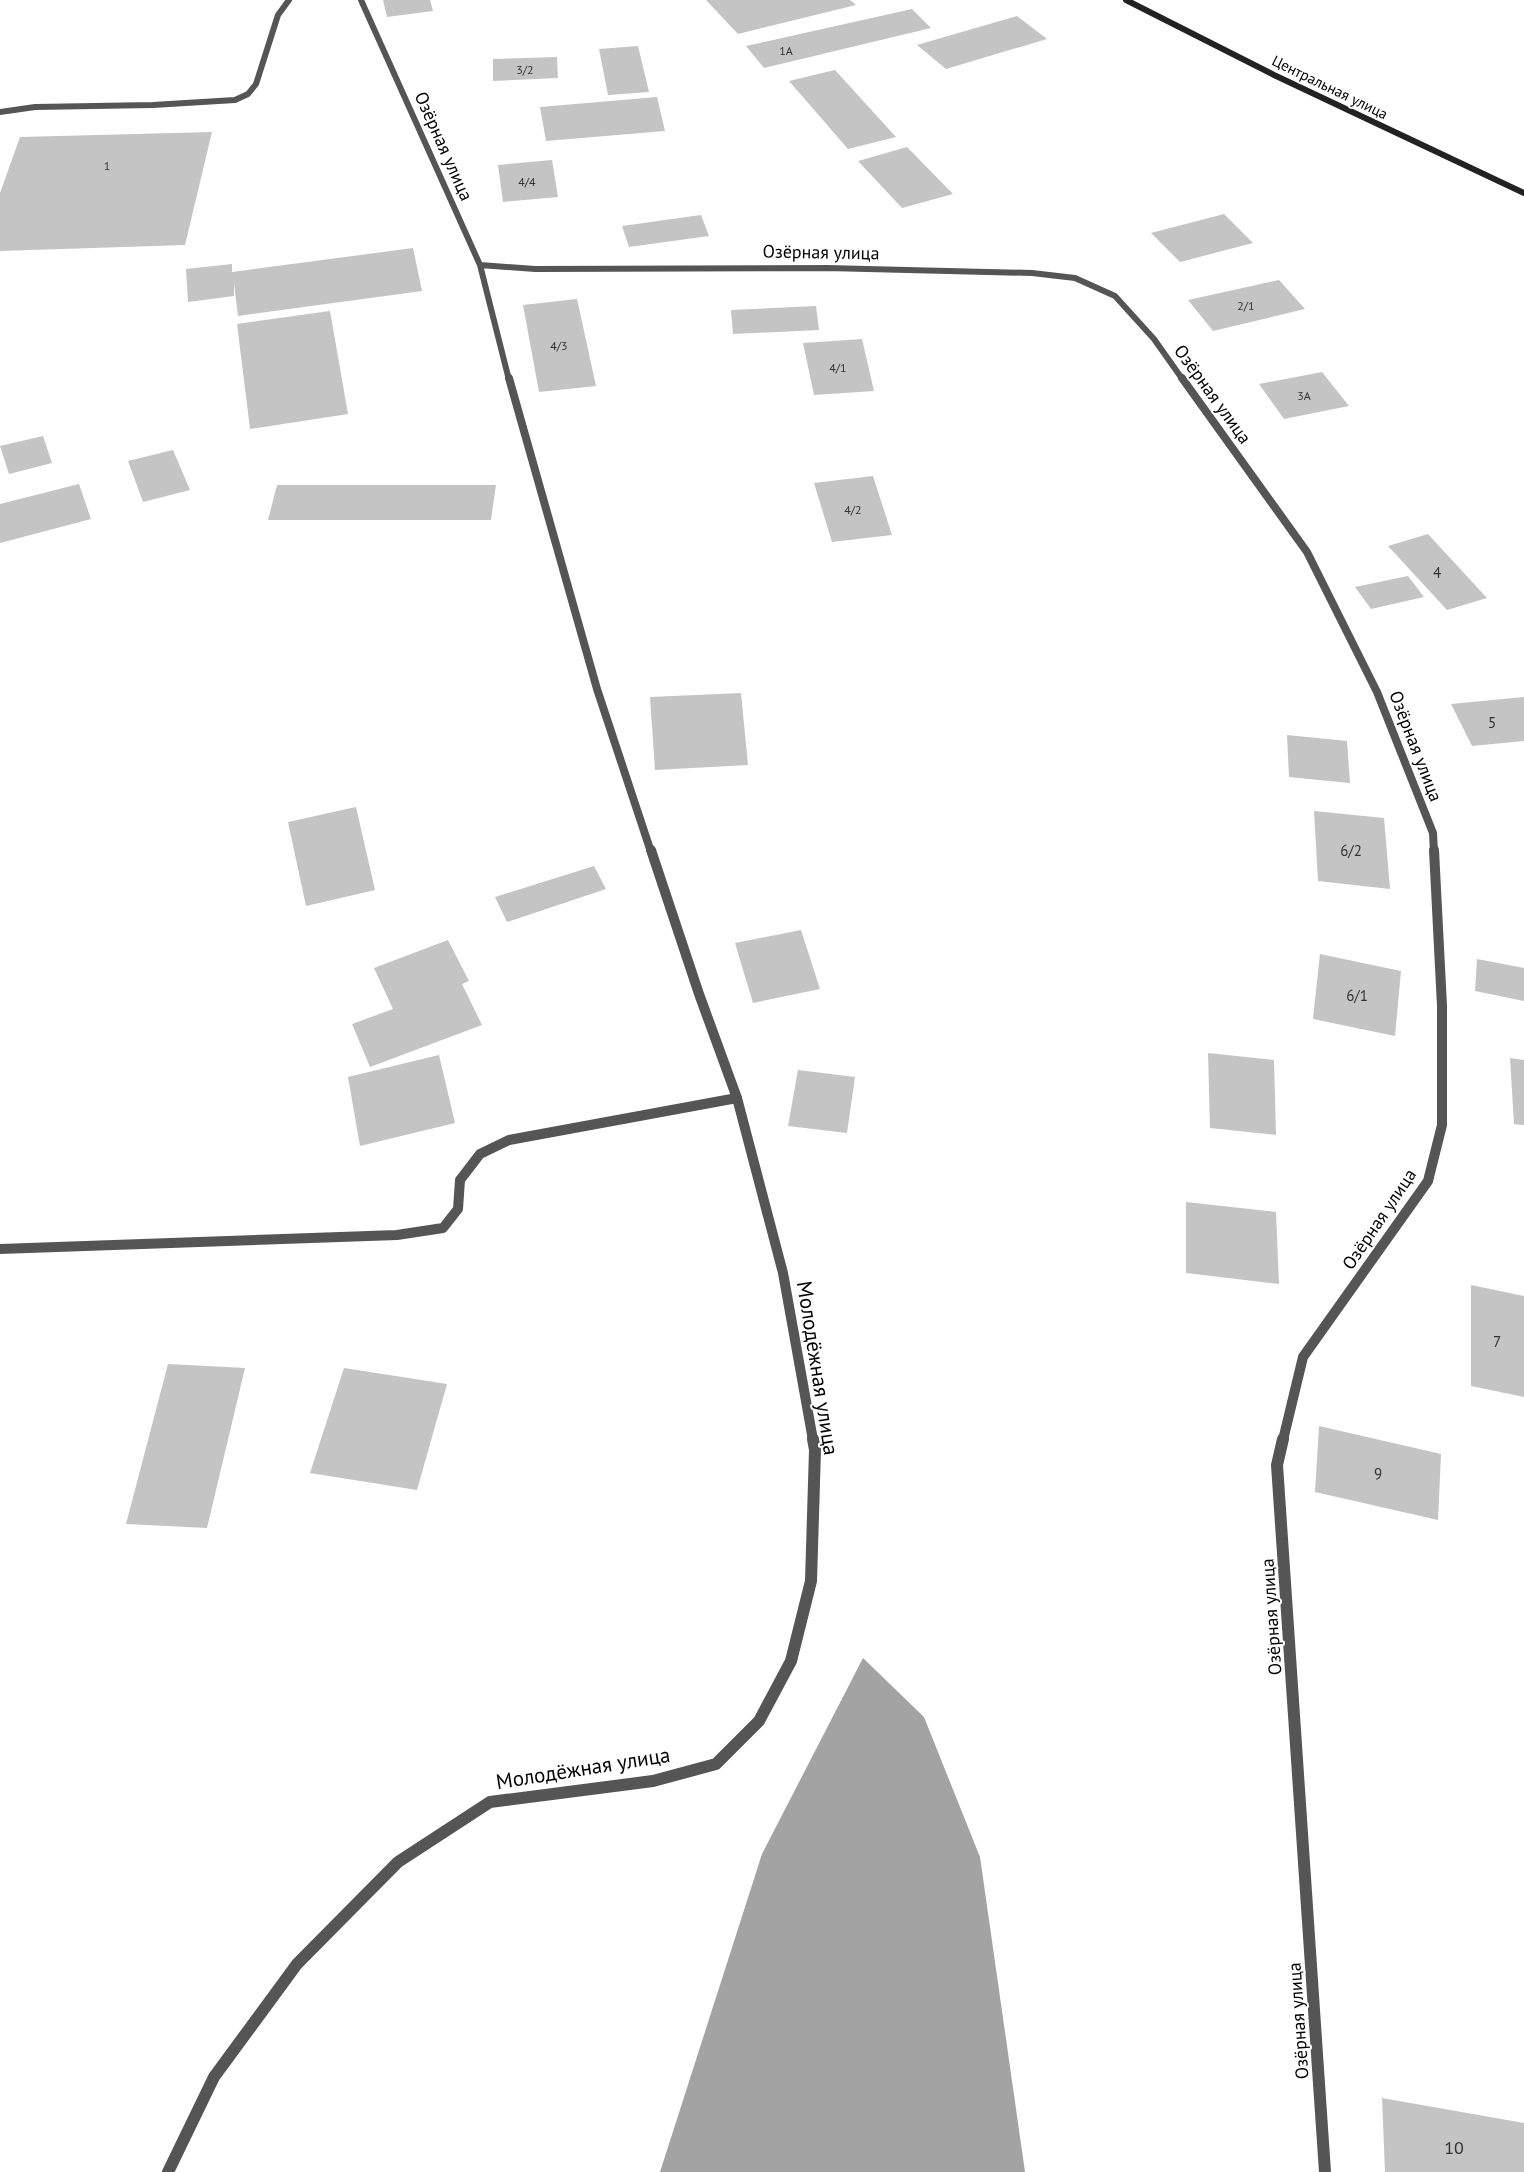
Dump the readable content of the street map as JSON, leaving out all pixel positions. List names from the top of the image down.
{
  "streets": {
    "street": ["Центральная улица", "Озёрная улица", "Молодёжная улица"]
  },
  "crossings": [
    ["Озёрная улица", "Молодёжная улица"]
  ],
  "house_numbers": [
    "1А",
    "3/2",
    "1",
    "4/4",
    "2/1",
    "4/3",
    "4/1",
    "3А",
    "4/2",
    "4",
    "5",
    "6/2",
    "6/1",
    "7",
    "9",
    "10"
  ]
}
